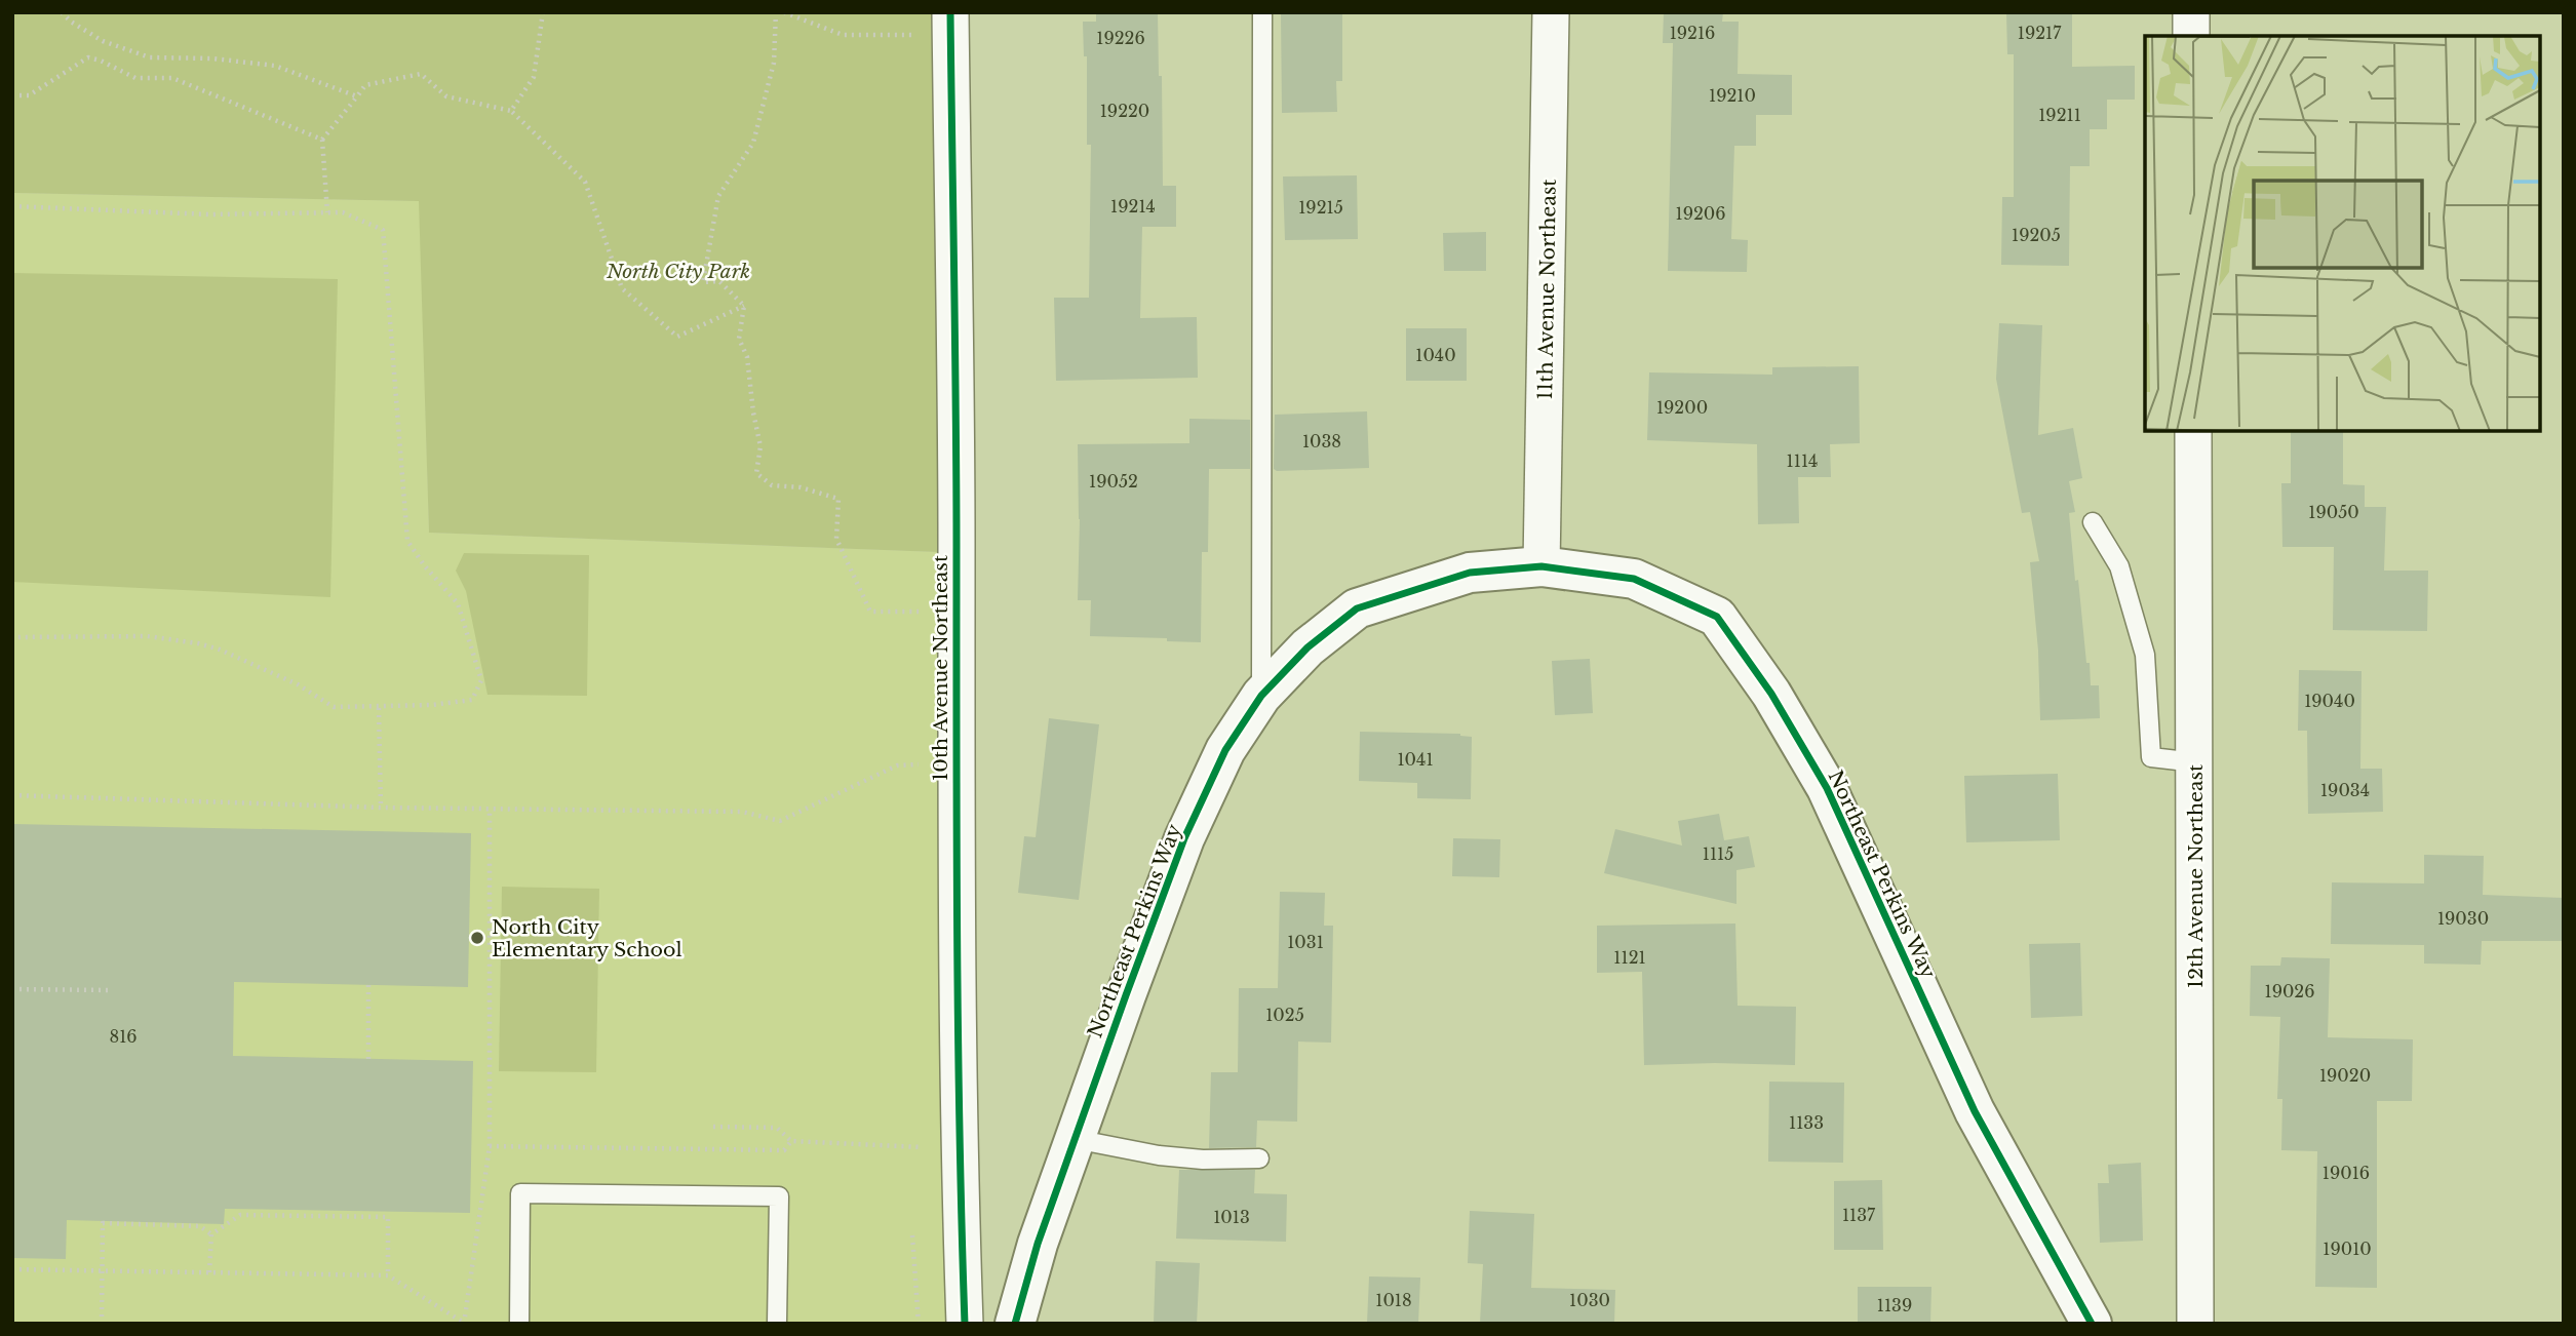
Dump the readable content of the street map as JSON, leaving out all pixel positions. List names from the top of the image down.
{
  "streets": {
    "main road": ["Northeast Perkins Way"],
    "street": ["11th Avenue Northeast", "10th Avenue Northeast", "12th Avenue Northeast"]
  },
  "crossings": [
    ["11th Avenue Northeast", "Northeast Perkins Way"]
  ],
  "parks": ["North City Park"],
  "places": ["North City Elementary School"],
  "house_numbers": [
    "19216",
    "19217",
    "19226",
    "19210",
    "19220",
    "19211",
    "19214",
    "19215",
    "19206",
    "19205",
    "1040",
    "19200",
    "1038",
    "1114",
    "19052",
    "19050",
    "19040",
    "1041",
    "19034",
    "1115",
    "19030",
    "1031",
    "1121",
    "19026",
    "1025",
    "816",
    "19020",
    "1133",
    "19016",
    "1137",
    "1013",
    "19010",
    "1018",
    "1030",
    "1139"
  ]
}
